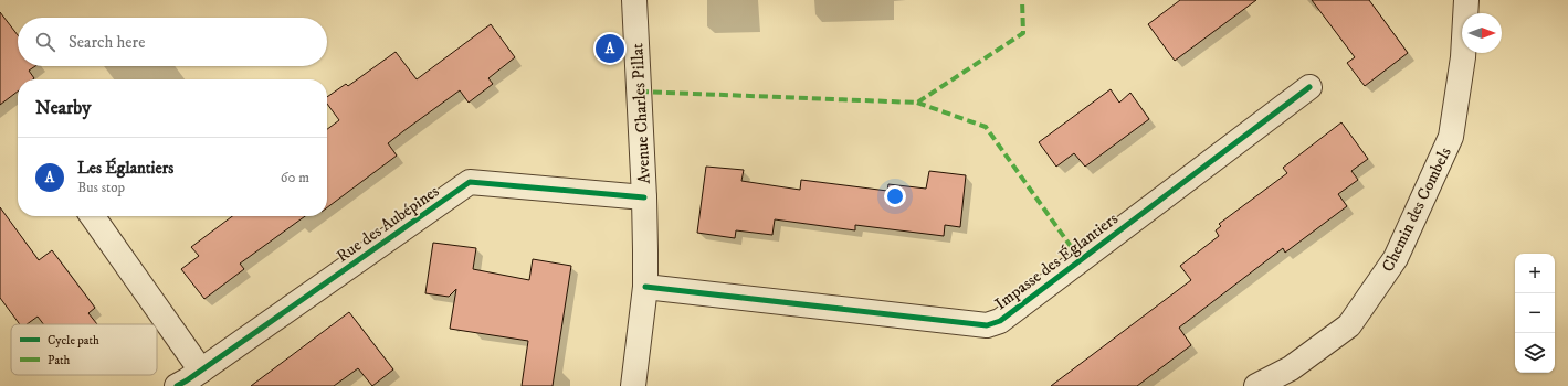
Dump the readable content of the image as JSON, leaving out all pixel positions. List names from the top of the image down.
{
  "streets": {
    "street": [
      "Avenue Charles Pillat",
      "Chemin des Combels",
      "Rue des Aubépines",
      "Impasse des Églantiers"
    ]
  },
  "crossings": [
    ["Avenue Charles Pillat", "Rue des Aubépines"],
    ["Avenue Charles Pillat", "Impasse des Églantiers"]
  ],
  "legend": ["Cycle path", "Path"],
  "north": "right",
  "page": {
    "search": "Search here",
    "pins": "A",
    "heading": "Nearby",
    "list": [
      {
        "mark": "A",
        "name": "Les Églantiers",
        "note": "Bus stop",
        "value": "60 m"
      }
    ],
    "map_buttons": ["+", "−"]
  }
}
